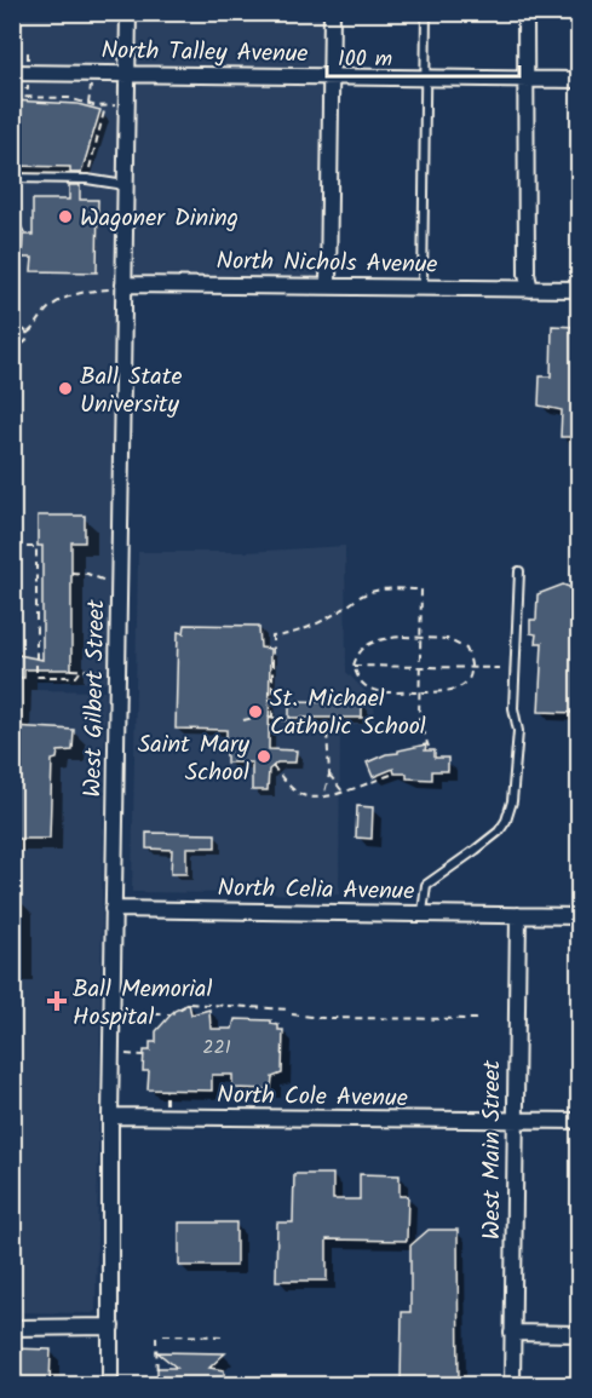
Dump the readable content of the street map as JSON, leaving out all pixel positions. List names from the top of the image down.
{
  "streets": {
    "street": [
      "North Talley Avenue",
      "North Nichols Avenue",
      "West Gilbert Street",
      "North Celia Avenue",
      "North Cole Avenue",
      "West Main Street"
    ]
  },
  "crossings": [
    ["North Talley Avenue", "West Gilbert Street"],
    ["North Nichols Avenue", "West Gilbert Street"],
    ["West Gilbert Street", "North Celia Avenue"],
    ["West Gilbert Street", "North Cole Avenue"],
    ["North Celia Avenue", "West Main Street"],
    ["North Cole Avenue", "West Main Street"]
  ],
  "places": {
    "other": [
      "Wagoner Dining",
      "Ball State University",
      "St. Michael Catholic School",
      "Saint Mary School"
    ],
    "health": ["Ball Memorial Hospital"]
  },
  "house_numbers": ["221"],
  "scale_bar": "100 m"
}
